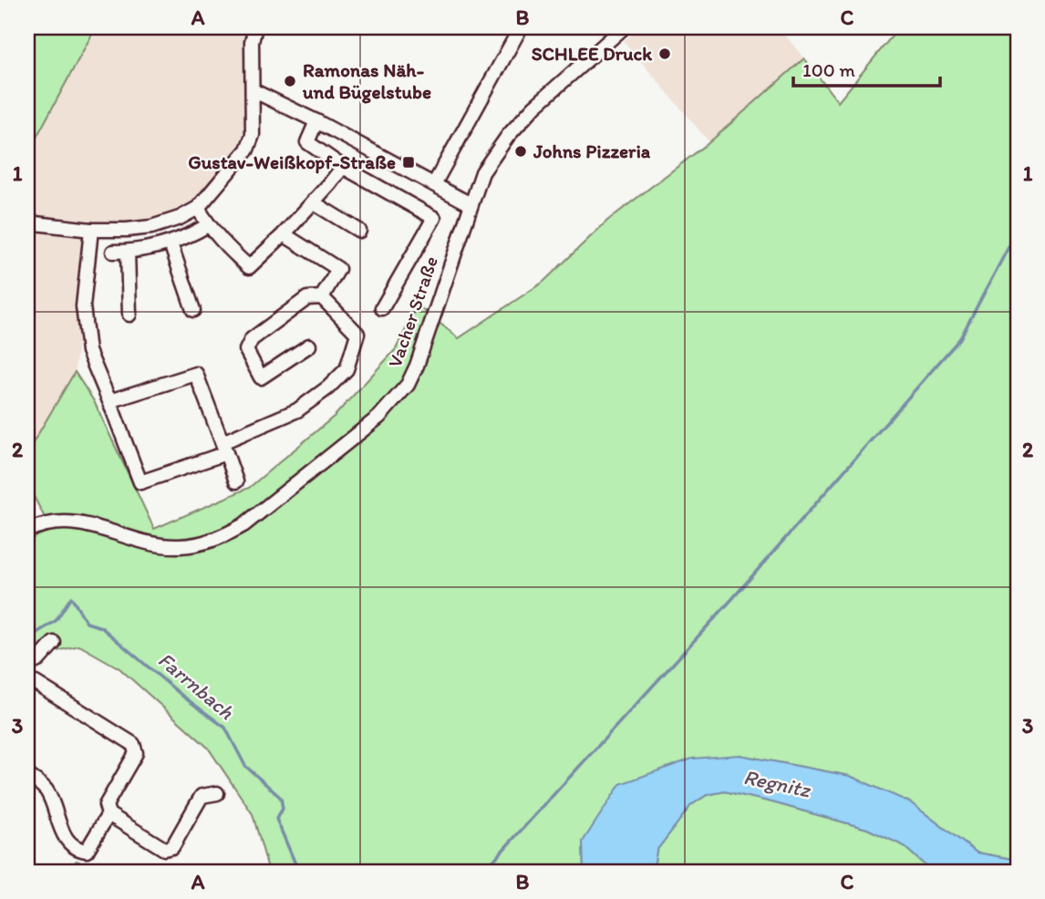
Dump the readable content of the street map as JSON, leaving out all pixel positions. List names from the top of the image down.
{
  "streets": {
    "street": ["Vacher Straße"]
  },
  "water": ["Farrnbach", "Regnitz"],
  "places": {
    "other": ["SCHLEE Druck", "Ramonas Näh- und Bügelstube", "Johns Pizzeria"],
    "transit": ["Gustav-Weißkopf-Straße"]
  },
  "scale_bar": "100 m",
  "grid": {
    "columns": ["A", "B", "C"],
    "rows": ["1", "2", "3"]
  }
}
